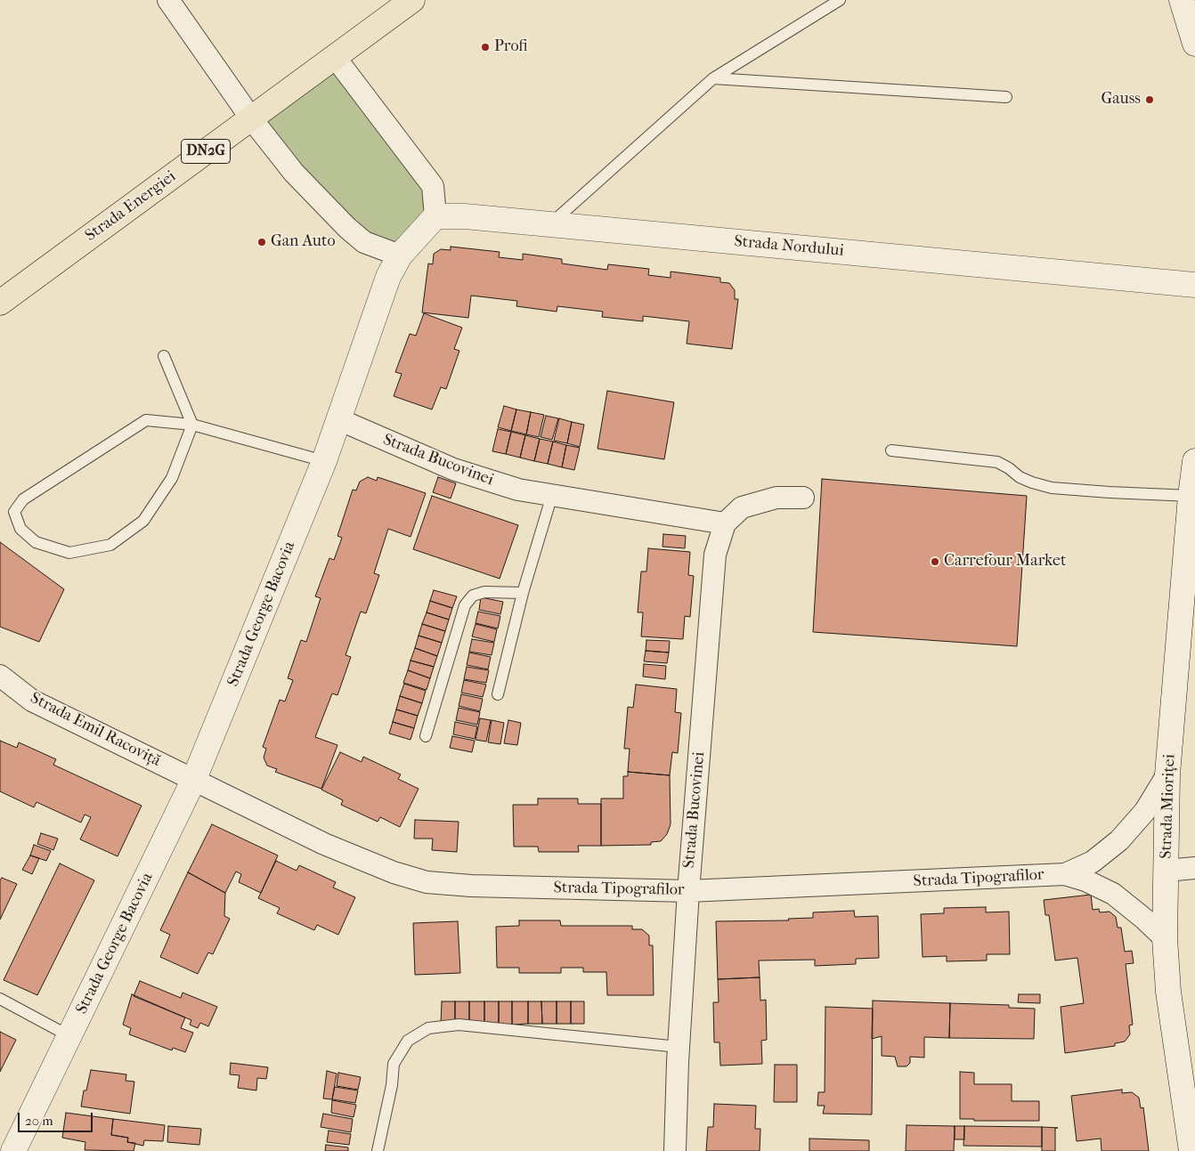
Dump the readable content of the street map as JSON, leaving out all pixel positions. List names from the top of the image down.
{
  "streets": {
    "main road": ["DN2G", "Strada Energiei"],
    "street": [
      "Strada Nordului",
      "Strada Bucovinei",
      "Strada George Bacovia",
      "Strada Emil Racoviță",
      "Strada Mioriței",
      "Strada Tipografilor"
    ]
  },
  "crossings": [
    ["Strada Bucovinei", "Strada George Bacovia"],
    ["Strada Bucovinei", "Strada Tipografilor"],
    ["Strada George Bacovia", "Strada Emil Racoviță"],
    ["Strada George Bacovia", "Strada Tipografilor"],
    ["Strada Emil Racoviță", "Strada Tipografilor"],
    ["Strada Mioriței", "Strada Tipografilor"]
  ],
  "places": [
    "Profi",
    "Gauss",
    "Gan Auto",
    "Carrefour Market"
  ],
  "scale_bar": "20 m"
}
